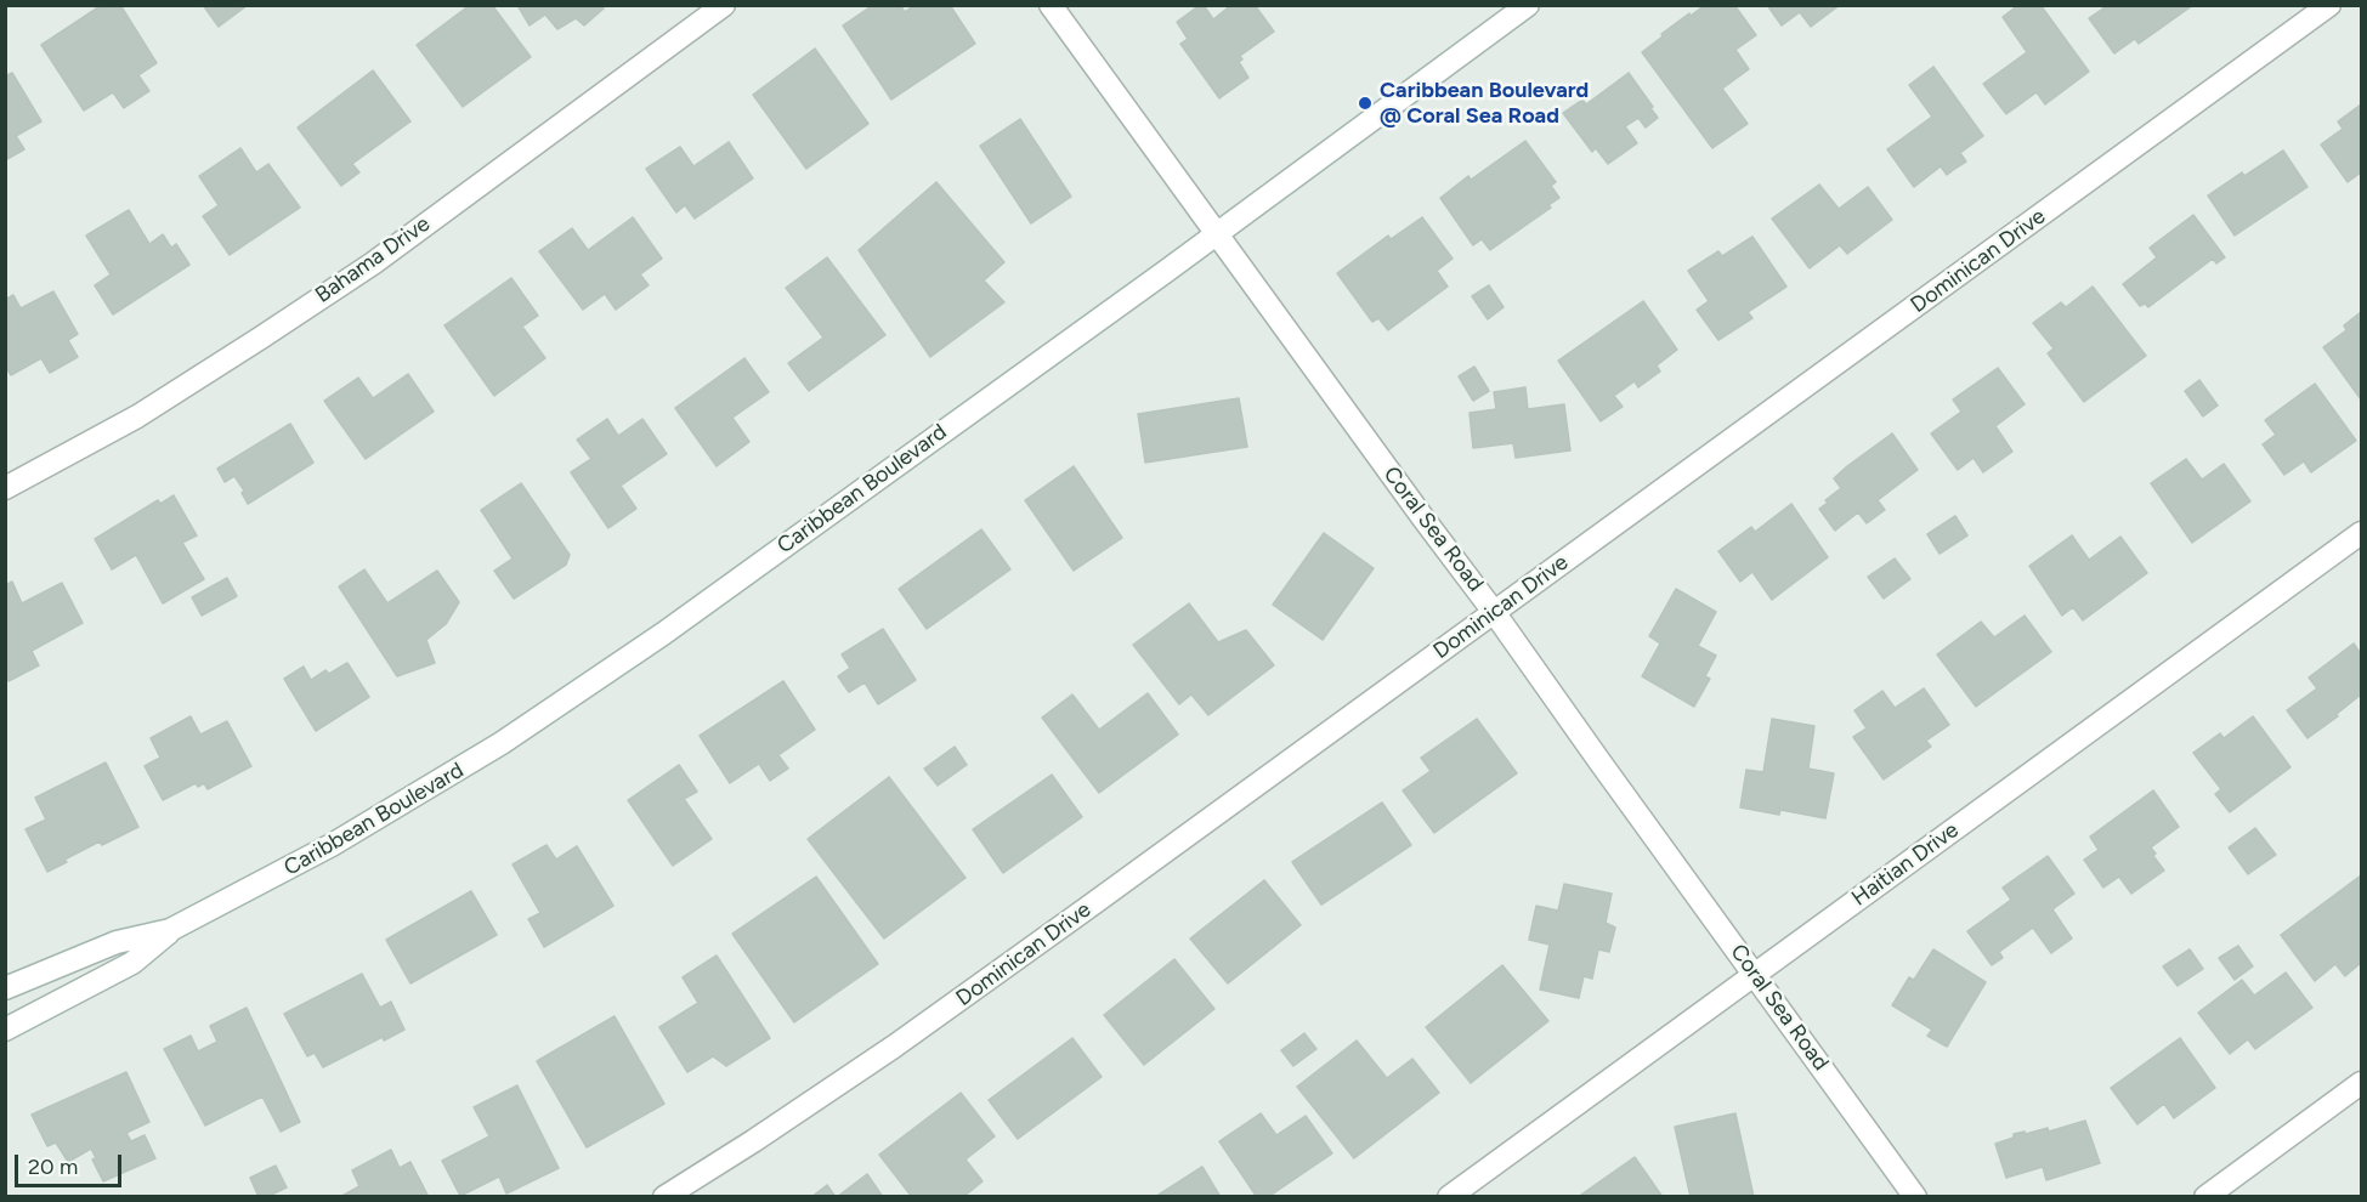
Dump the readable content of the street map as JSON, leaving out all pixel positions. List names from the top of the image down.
{
  "streets": {
    "street": [
      "Bahama Drive",
      "Dominican Drive",
      "Caribbean Boulevard",
      "Coral Sea Road",
      "Haitian Drive"
    ]
  },
  "crossings": [
    ["Dominican Drive", "Coral Sea Road"],
    ["Caribbean Boulevard", "Coral Sea Road"],
    ["Coral Sea Road", "Haitian Drive"]
  ],
  "places": ["Caribbean Boulevard @ Coral Sea Road"],
  "scale_bar": "20 m"
}
